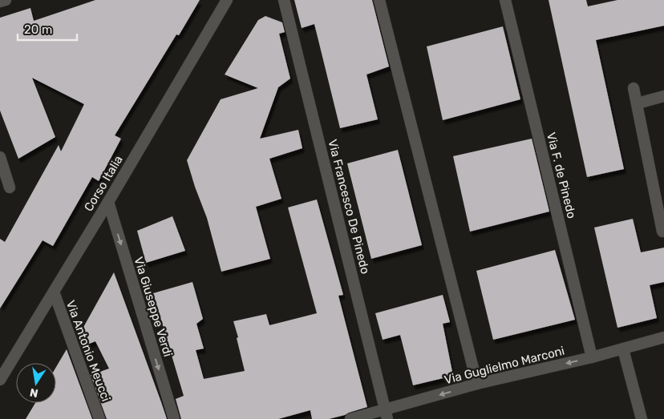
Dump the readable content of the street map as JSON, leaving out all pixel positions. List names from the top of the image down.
{
  "streets": {
    "street": [
      "Via F. de Pinedo",
      "Corso Italia",
      "Via Francesco De Pinedo",
      "Via Giuseppe Verdi",
      "Via Antonio Meucci",
      "Via Guglielmo Marconi"
    ]
  },
  "crossings": [
    ["Via F. de Pinedo", "Via Guglielmo Marconi"],
    ["Corso Italia", "Via Giuseppe Verdi"],
    ["Corso Italia", "Via Antonio Meucci"],
    ["Via Francesco De Pinedo", "Via Guglielmo Marconi"]
  ],
  "one_way": ["Via Giuseppe Verdi", "Via Guglielmo Marconi"],
  "scale_bar": "20 m",
  "north": "bottom"
}
